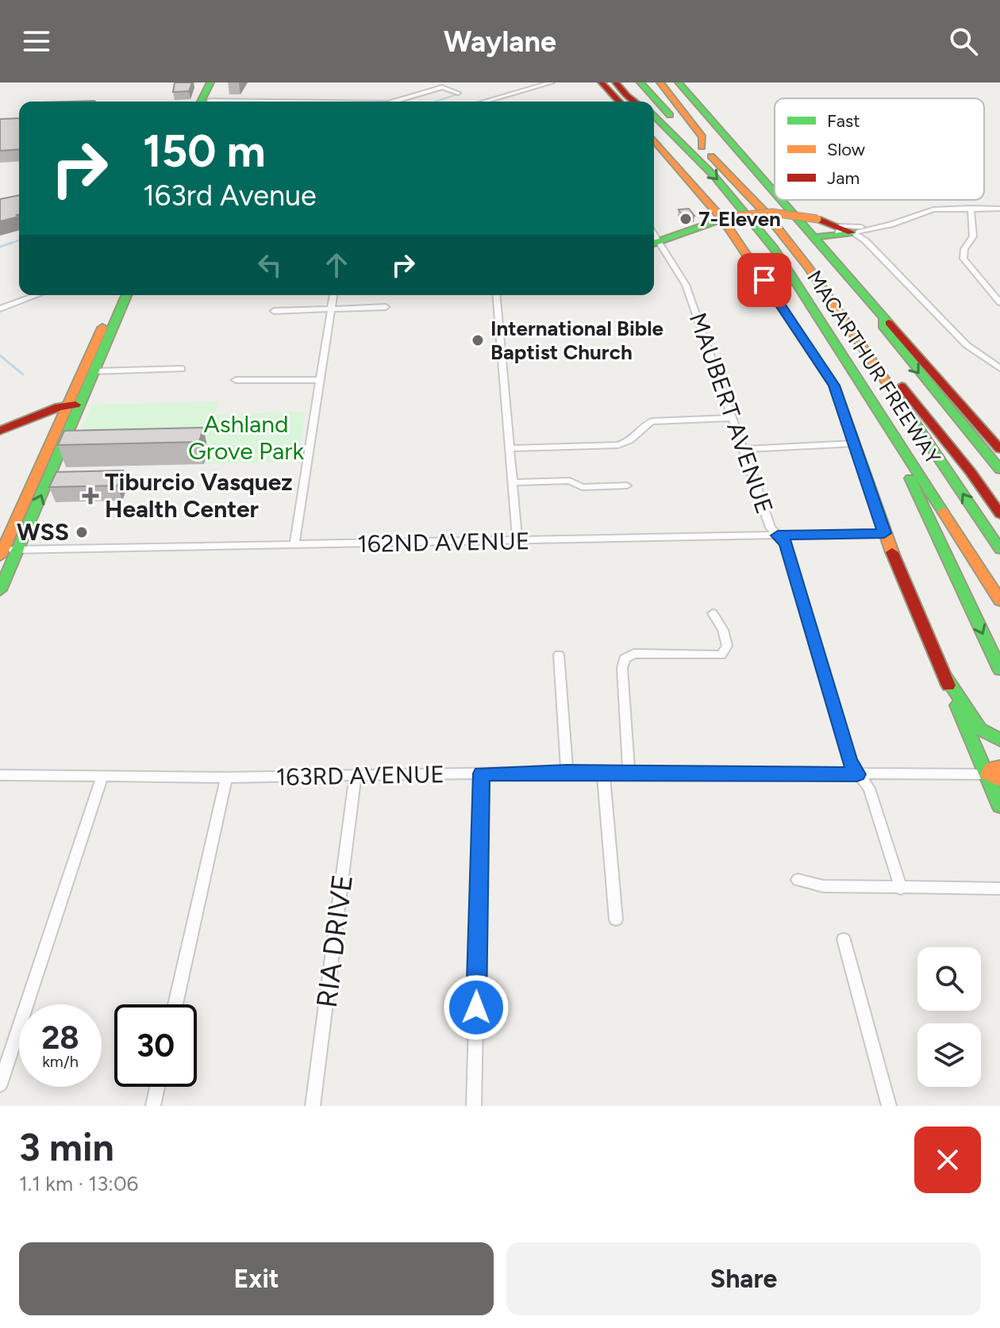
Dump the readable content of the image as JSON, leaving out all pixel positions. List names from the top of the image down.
{
  "streets": {
    "main road": ["MACARTHUR FREEWAY"],
    "street": [
      "MAUBERT AVENUE",
      "162ND AVENUE",
      "163RD AVENUE",
      "RIA DRIVE"
    ]
  },
  "crossings": [
    ["MAUBERT AVENUE", "162ND AVENUE"],
    ["MAUBERT AVENUE", "163RD AVENUE"],
    ["163RD AVENUE", "RIA DRIVE"]
  ],
  "parks": ["Ashland Grove Park"],
  "places": {
    "other": ["7-Eleven", "International Bible Baptist Church", "WSS"],
    "health": ["Tiburcio Vasquez Health Center"]
  },
  "legend": ["Fast", "Slow", "Jam"],
  "page": {
    "header": "Waylane",
    "turn": ["150 m", "163rd Avenue"],
    "speed": "28 km/h",
    "limit": "30",
    "heading": ["3 min", "1.1 km · 13:06"],
    "buttons": ["Exit", "Share"]
  }
}
